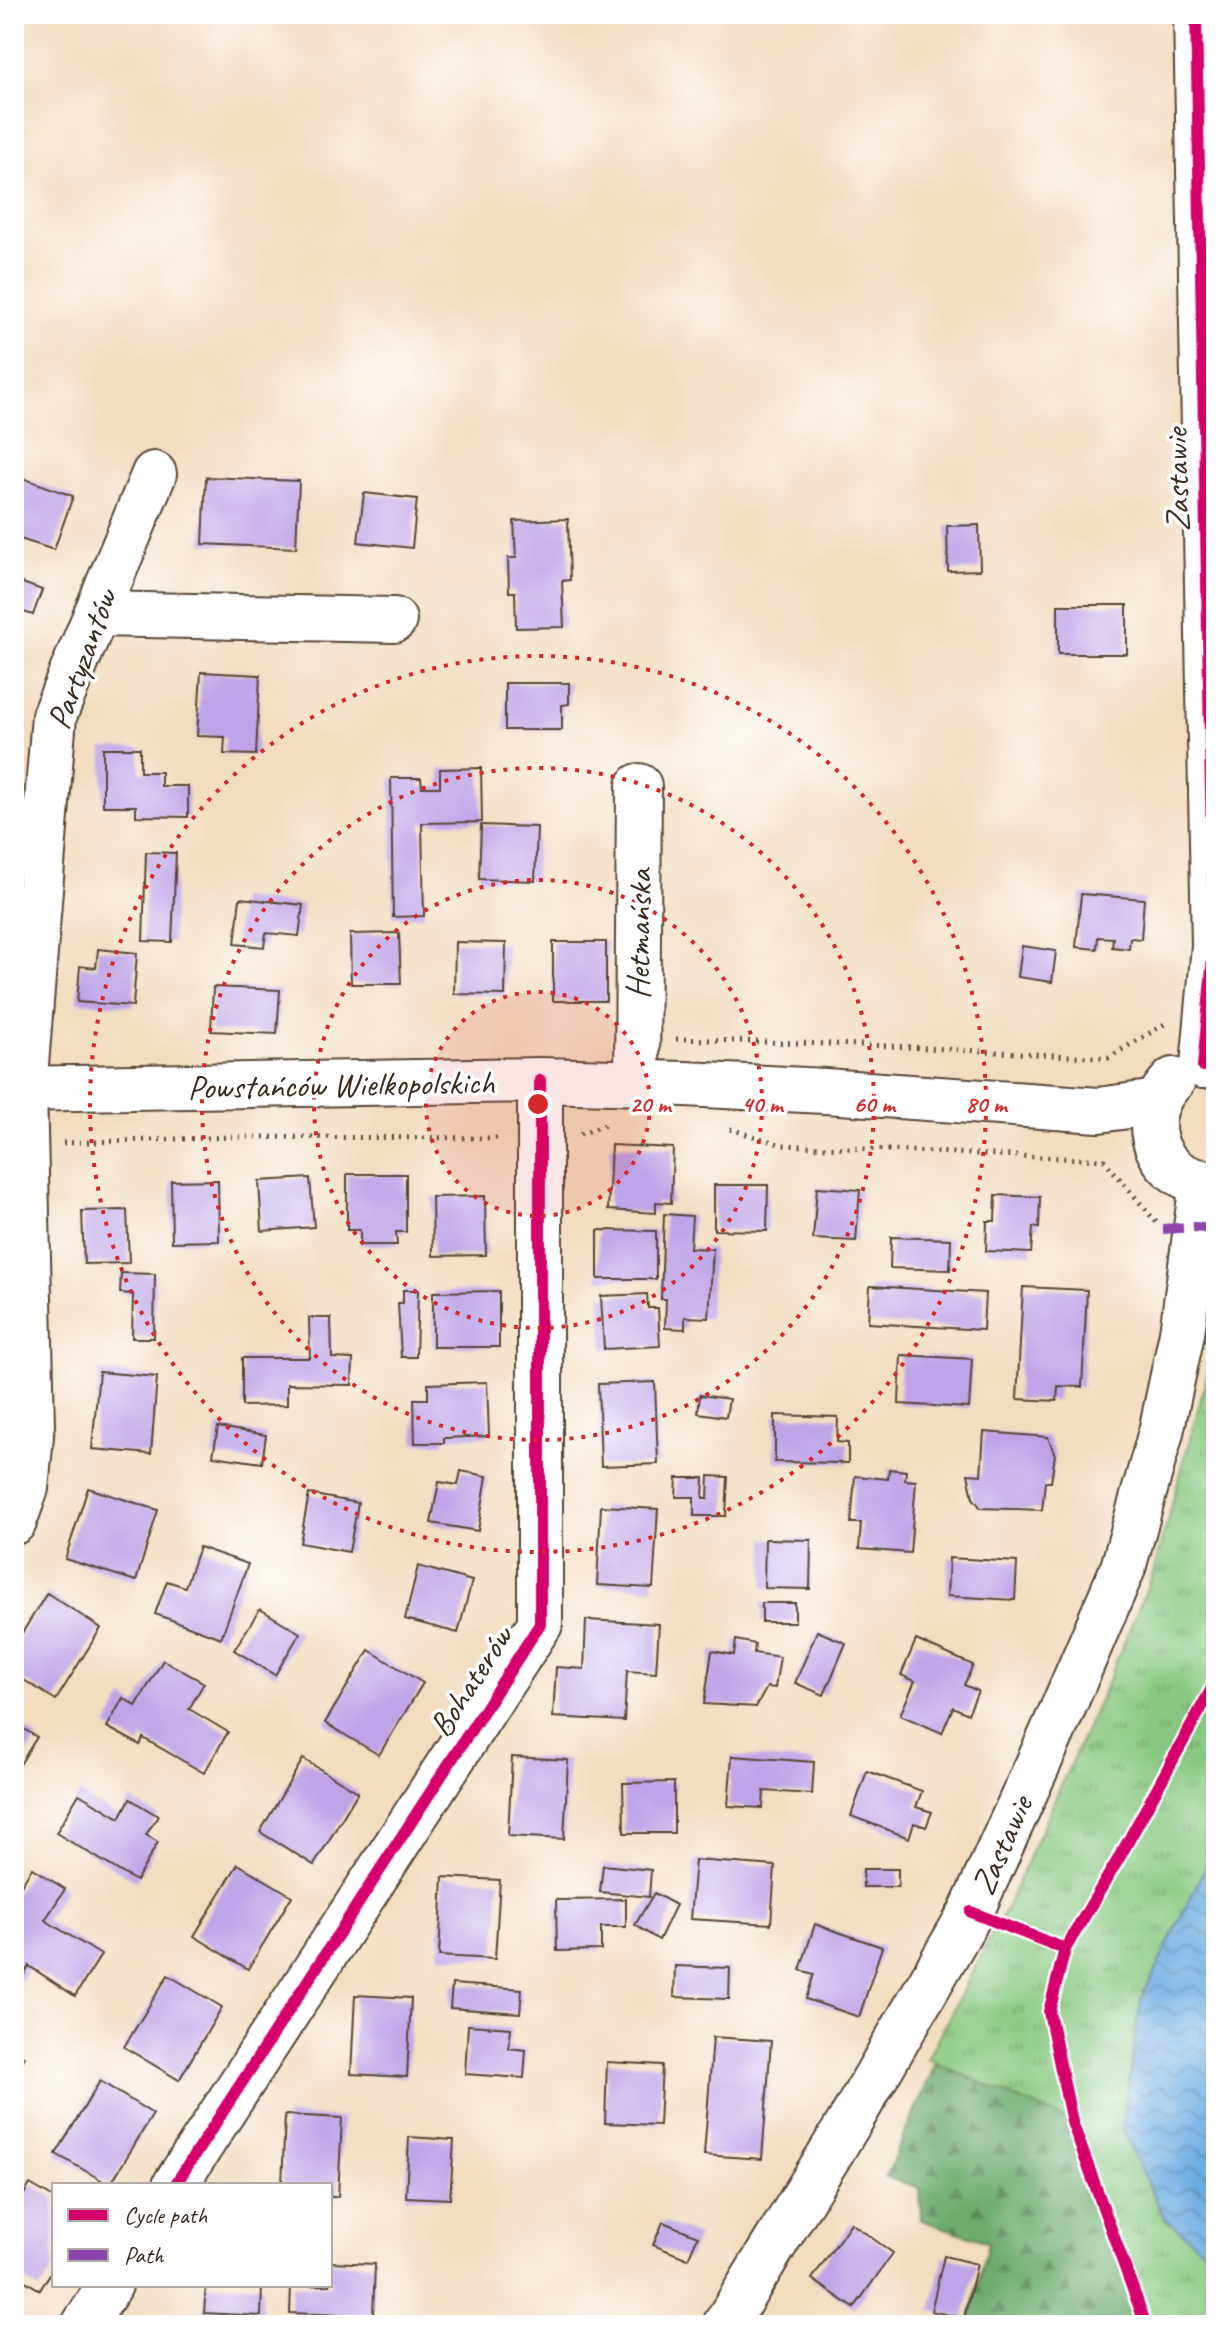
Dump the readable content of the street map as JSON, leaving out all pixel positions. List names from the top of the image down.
{
  "streets": {
    "street": [
      "Zastawie",
      "Partyzantów",
      "Hetmańska",
      "Powstańców Wielkopolskich",
      "Bohaterów"
    ]
  },
  "crossings": [
    ["Partyzantów", "Powstańców Wielkopolskich"],
    ["Hetmańska", "Powstańców Wielkopolskich"],
    ["Powstańców Wielkopolskich", "Bohaterów"]
  ],
  "legend": ["Cycle path", "Path"],
  "rings": [
    "20 m",
    "40 m",
    "60 m",
    "80 m"
  ]
}
